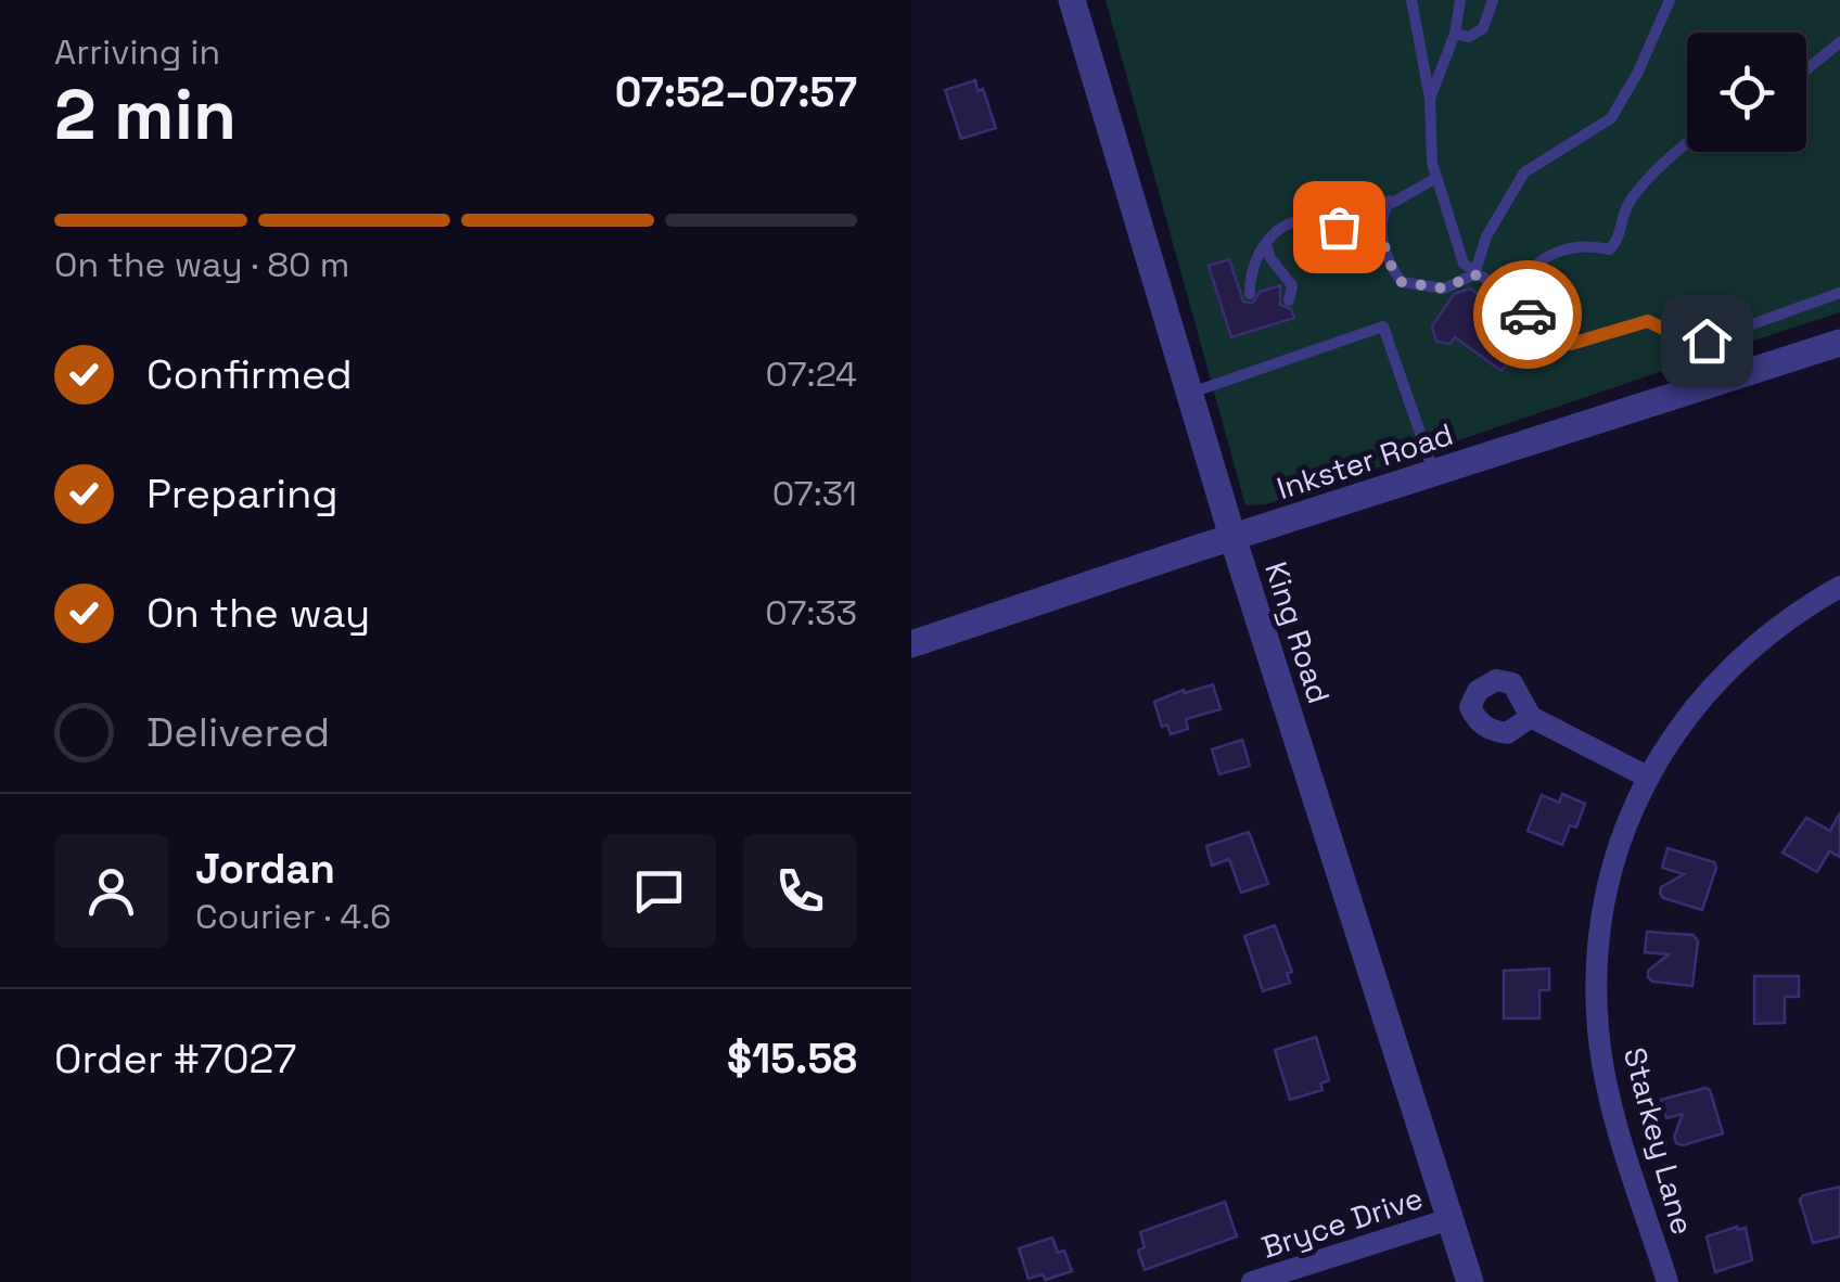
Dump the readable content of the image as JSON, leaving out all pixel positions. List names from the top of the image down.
{
  "streets": {
    "street": [
      "Inkster Road",
      "King Road",
      "Starkey Lane",
      "Bryce Drive"
    ]
  },
  "crossings": [
    ["Inkster Road", "King Road"],
    ["King Road", "Bryce Drive"]
  ],
  "page": {
    "heading": ["2 min", "Arriving in", "07:52–07:57"],
    "panel": [
      "Jordan",
      "Courier · 4.6",
      "Order #7027",
      "$15.58"
    ],
    "bar": "On the way · 80 m",
    "list": [
      ["Confirmed", "07:24"],
      ["Preparing", "07:31"],
      ["On the way", "07:33"],
      "Delivered"
    ]
  }
}
